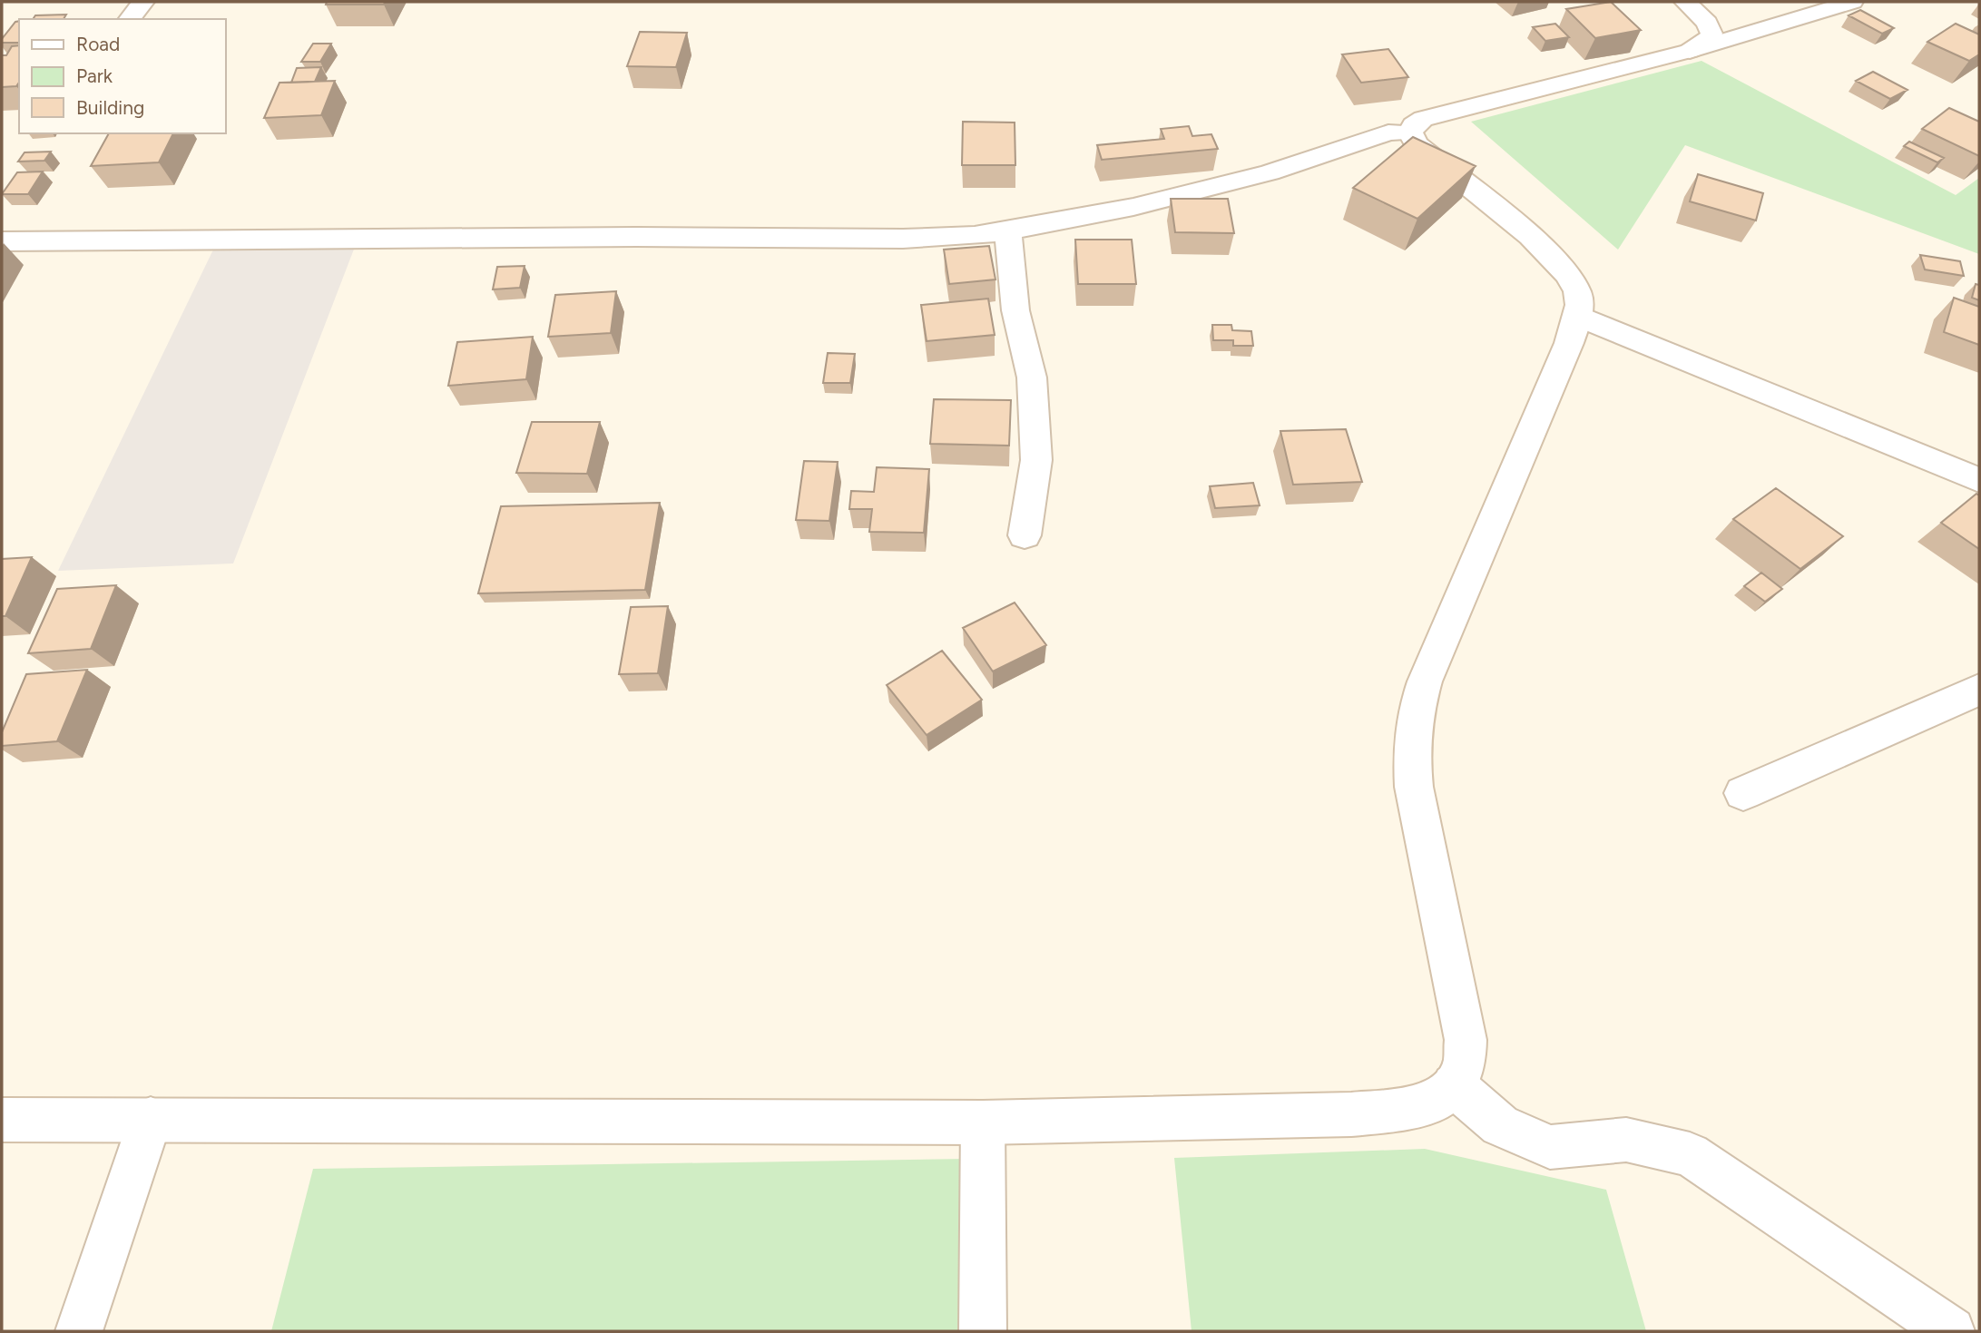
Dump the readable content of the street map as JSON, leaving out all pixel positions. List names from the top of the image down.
{
  "legend": ["Road", "Park", "Building"]
}
